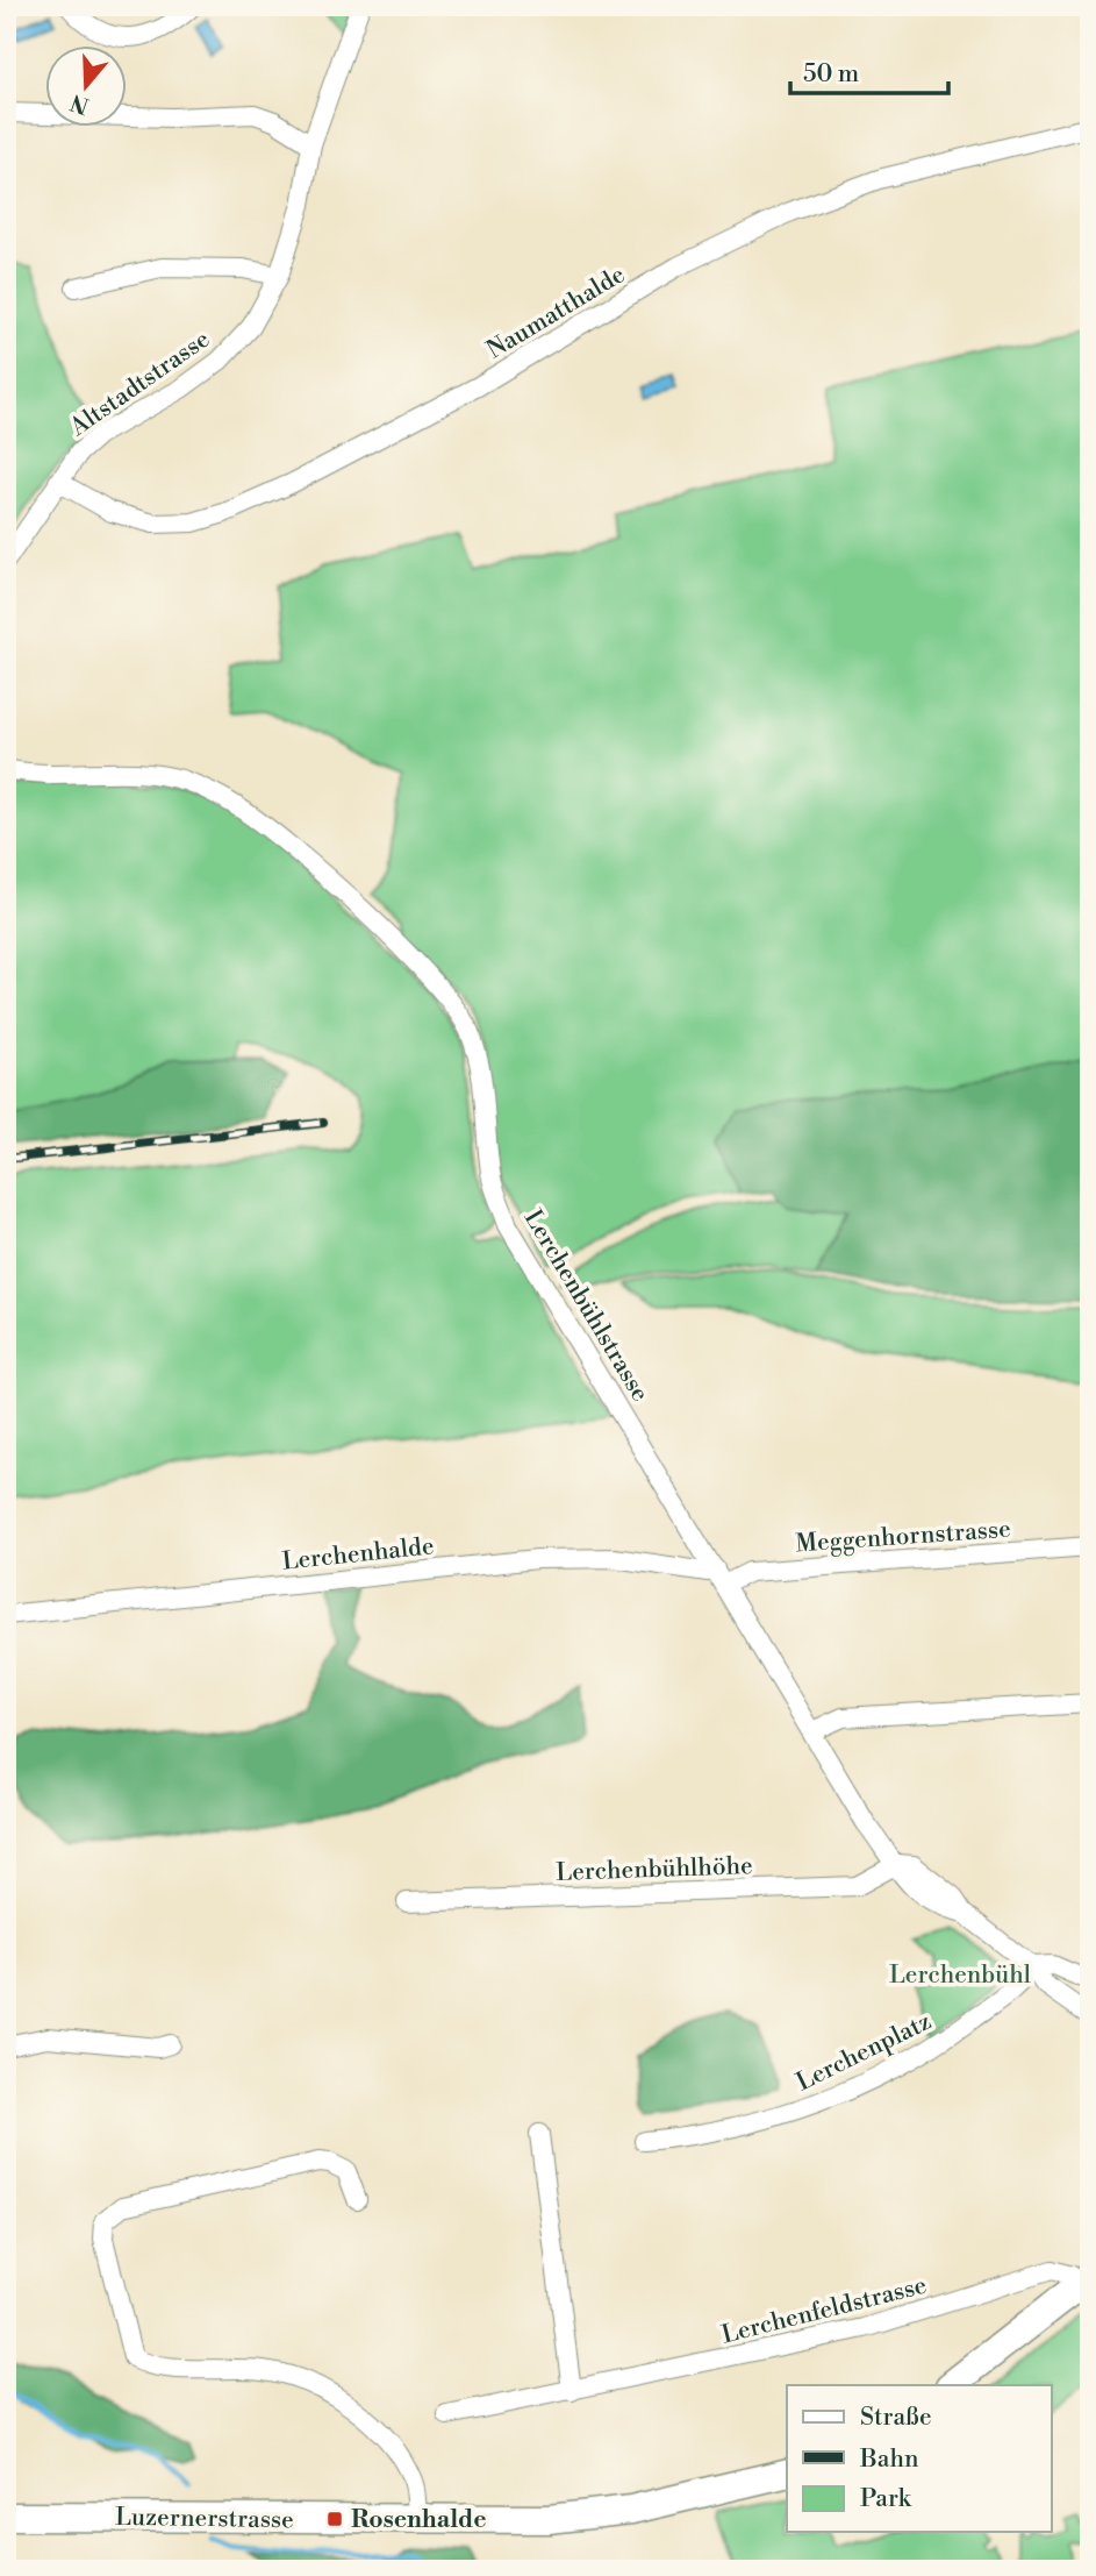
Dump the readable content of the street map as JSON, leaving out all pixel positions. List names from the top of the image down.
{
  "streets": {
    "main road": ["Luzernerstrasse"],
    "street": [
      "Naumatthalde",
      "Altstadtstrasse",
      "Lerchenbühlstrasse",
      "Meggenhornstrasse",
      "Lerchenhalde",
      "Lerchenbühlhöhe",
      "Lerchenplatz",
      "Lerchenfeldstrasse"
    ]
  },
  "crossings": [
    ["Naumatthalde", "Altstadtstrasse"],
    ["Lerchenbühlstrasse", "Meggenhornstrasse"],
    ["Lerchenbühlstrasse", "Lerchenhalde"],
    ["Lerchenbühlstrasse", "Lerchenbühlhöhe"],
    ["Lerchenbühlstrasse", "Lerchenplatz"],
    ["Meggenhornstrasse", "Lerchenhalde"]
  ],
  "parks": ["Lerchenbühl"],
  "places": {
    "transit": ["Rosenhalde"]
  },
  "legend": ["Straße", "Bahn", "Park"],
  "scale_bar": "50 m",
  "north": "bottom"
}
